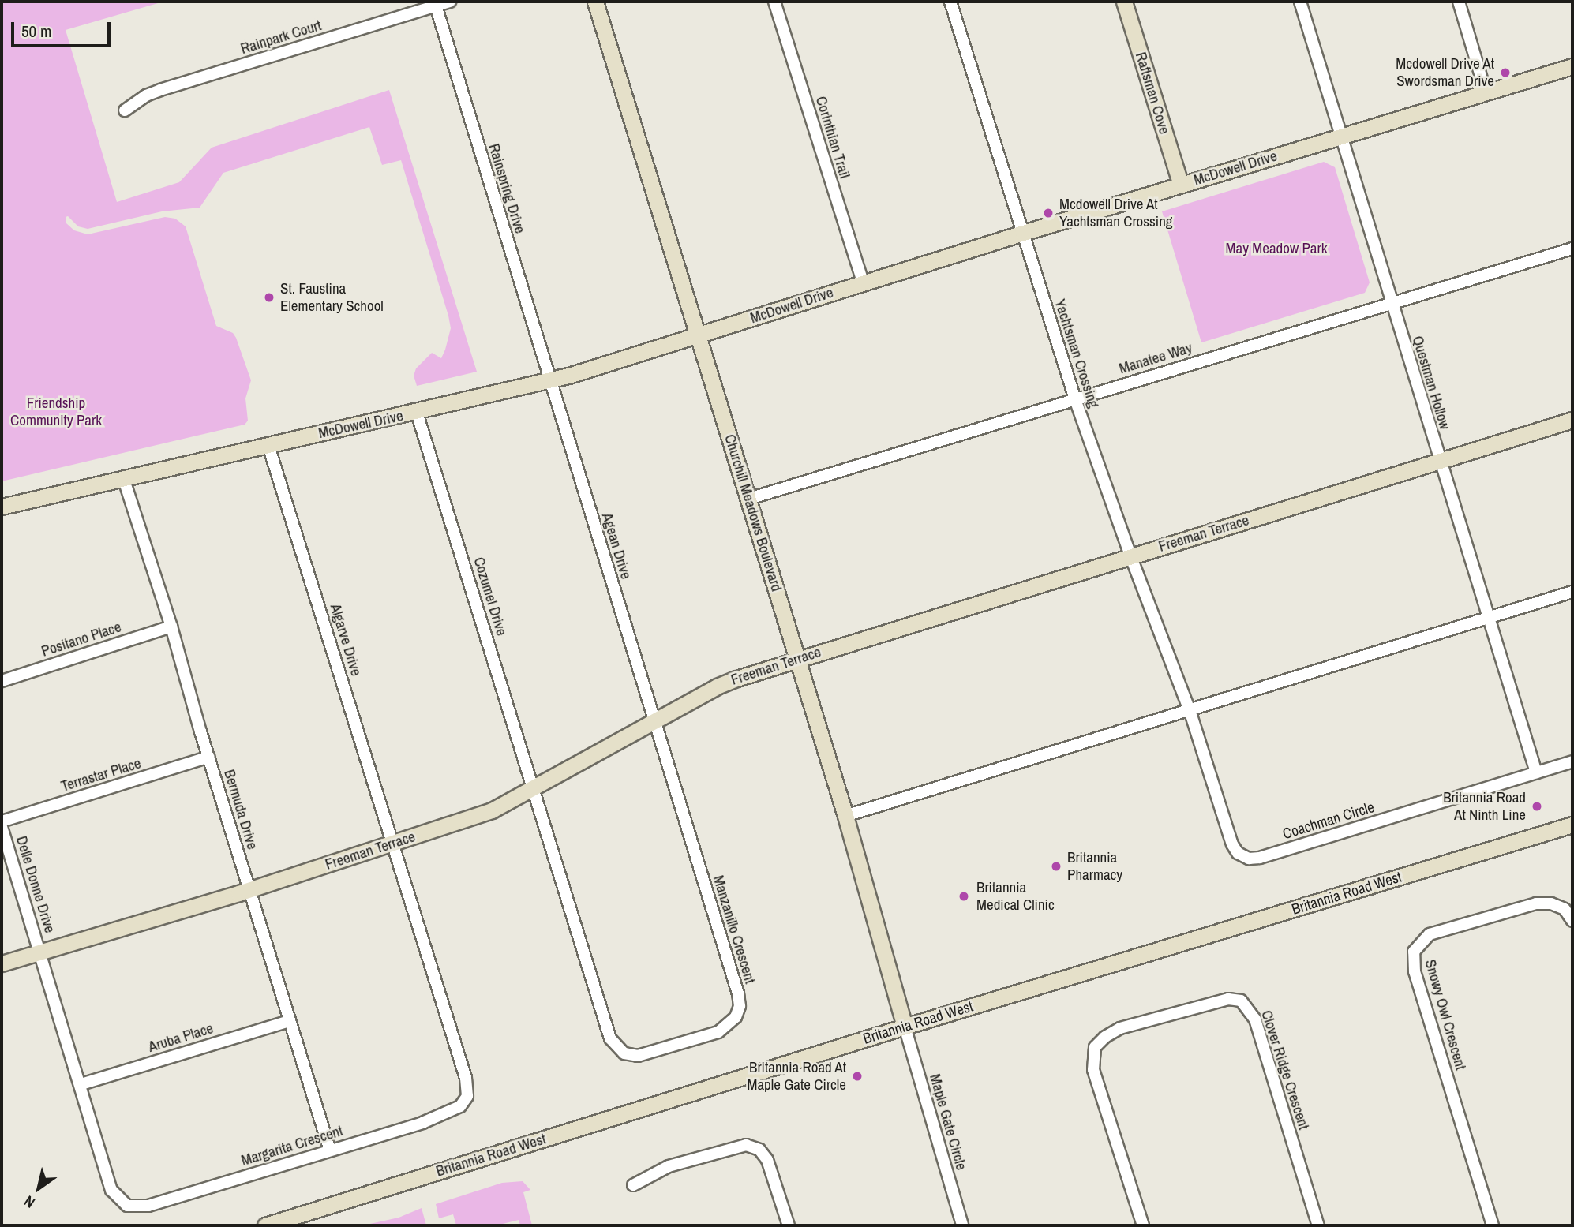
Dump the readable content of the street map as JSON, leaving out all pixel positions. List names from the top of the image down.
{
  "streets": {
    "street": [
      "Rainpark Court",
      "Raftsman Cove",
      "Corinthian Trail",
      "McDowell Drive",
      "Rainspring Drive",
      "Yachtsman Crossing",
      "Manatee Way",
      "Questman Hollow",
      "Churchill Meadows Boulevard",
      "Freeman Terrace",
      "Agean Drive",
      "Cozumel Drive",
      "Positano Place",
      "Algarve Drive",
      "Terrastar Place",
      "Bermuda Drive",
      "Coachman Circle",
      "Delle Donne Drive",
      "Britannia Road West",
      "Manzanillo Crescent",
      "Snowy Owl Crescent",
      "Aruba Place",
      "Clover Ridge Crescent",
      "Maple Gate Circle",
      "Margarita Crescent"
    ]
  },
  "crossings": [
    ["Rainpark Court", "Rainspring Drive"],
    ["Raftsman Cove", "McDowell Drive"],
    ["Corinthian Trail", "McDowell Drive"],
    ["McDowell Drive", "Rainspring Drive"],
    ["McDowell Drive", "Yachtsman Crossing"],
    ["McDowell Drive", "Questman Hollow"],
    ["McDowell Drive", "Churchill Meadows Boulevard"],
    ["McDowell Drive", "Agean Drive"],
    ["McDowell Drive", "Cozumel Drive"],
    ["McDowell Drive", "Algarve Drive"],
    ["McDowell Drive", "Bermuda Drive"],
    ["Rainspring Drive", "Agean Drive"],
    ["Yachtsman Crossing", "Manatee Way"],
    ["Yachtsman Crossing", "Freeman Terrace"],
    ["Yachtsman Crossing", "Coachman Circle"],
    ["Manatee Way", "Questman Hollow"],
    ["Manatee Way", "Churchill Meadows Boulevard"],
    ["Questman Hollow", "Freeman Terrace"],
    ["Questman Hollow", "Coachman Circle"],
    ["Churchill Meadows Boulevard", "Freeman Terrace"],
    ["Churchill Meadows Boulevard", "Britannia Road West"],
    ["Churchill Meadows Boulevard", "Maple Gate Circle"],
    ["Freeman Terrace", "Agean Drive"],
    ["Freeman Terrace", "Cozumel Drive"],
    ["Freeman Terrace", "Algarve Drive"],
    ["Freeman Terrace", "Bermuda Drive"],
    ["Freeman Terrace", "Delle Donne Drive"],
    ["Freeman Terrace", "Manzanillo Crescent"],
    ["Freeman Terrace", "Margarita Crescent"],
    ["Agean Drive", "Manzanillo Crescent"],
    ["Cozumel Drive", "Manzanillo Crescent"],
    ["Positano Place", "Bermuda Drive"],
    ["Algarve Drive", "Margarita Crescent"],
    ["Terrastar Place", "Bermuda Drive"],
    ["Bermuda Drive", "Aruba Place"],
    ["Bermuda Drive", "Margarita Crescent"],
    ["Delle Donne Drive", "Margarita Crescent"],
    ["Britannia Road West", "Maple Gate Circle"],
    ["Aruba Place", "Margarita Crescent"]
  ],
  "parks": ["May Meadow Park", "Friendship Community Park"],
  "places": [
    "Mcdowell Drive At Swordsman Drive",
    "Mcdowell Drive At Yachtsman Crossing",
    "St. Faustina Elementary School",
    "Britannia Road At Ninth Line",
    "Britannia Pharmacy",
    "Britannia Medical Clinic",
    "Britannia Road At Maple Gate Circle"
  ],
  "scale_bar": "50 m",
  "north": "bottom left"
}
